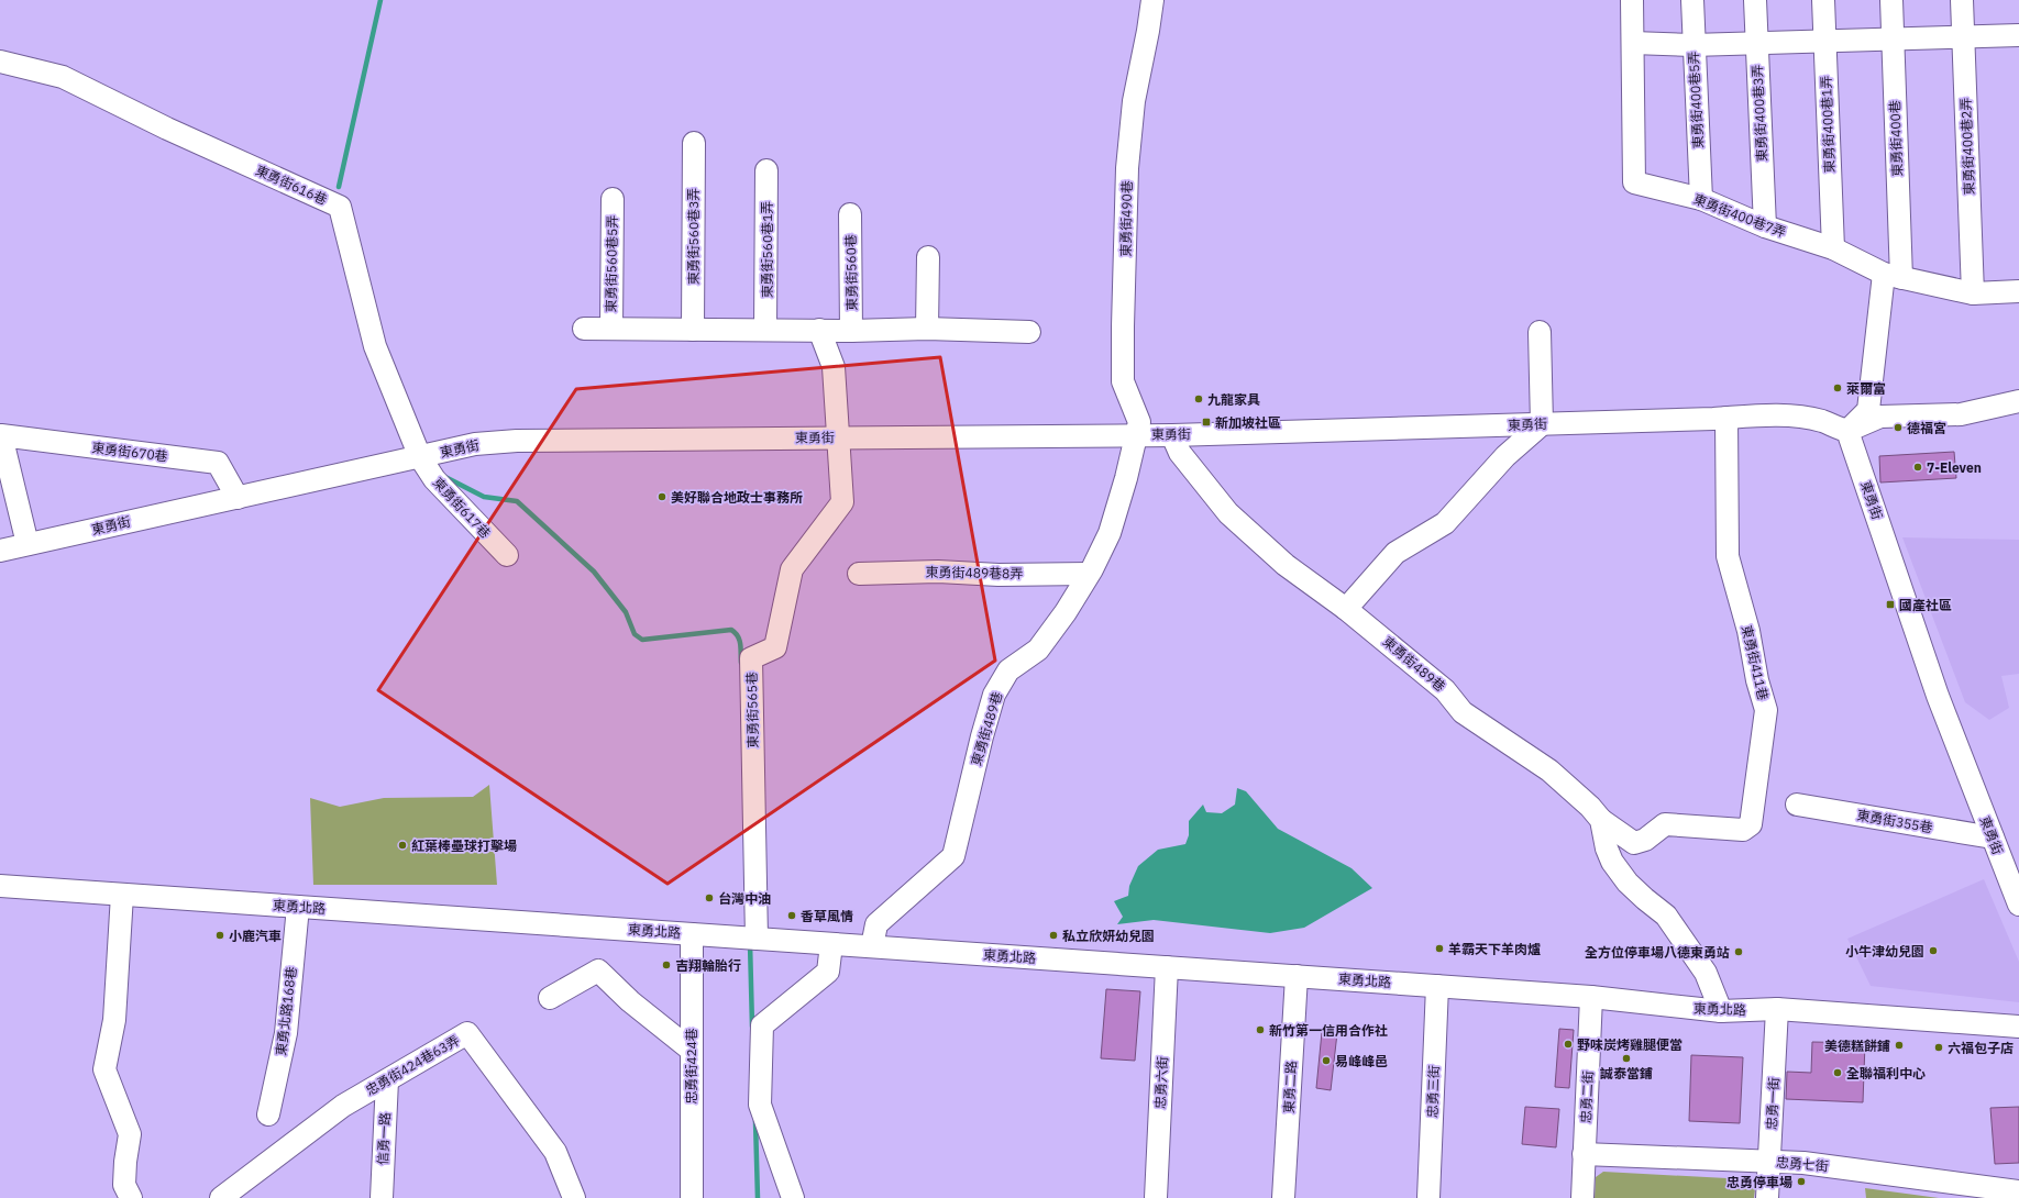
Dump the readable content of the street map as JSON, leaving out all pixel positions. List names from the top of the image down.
{
  "streets": {
    "street": [
      "東勇街400巷5弄",
      "東勇街400巷3弄",
      "東勇街400巷1弄",
      "東勇街400巷",
      "東勇街400巷2弄",
      "東勇街616巷",
      "東勇街400巷7弄",
      "東勇街490巷",
      "東勇街560巷3弄",
      "東勇街560巷1弄",
      "東勇街560巷5弄",
      "東勇街560巷",
      "東勇街",
      "東勇街670巷",
      "東勇街617巷",
      "東勇街489巷8弄",
      "東勇街411巷",
      "東勇街489巷",
      "東勇街565巷",
      "東勇街355巷",
      "東勇北路",
      "東勇北路168巷",
      "忠勇街424巷63弄",
      "忠勇街424巷",
      "忠勇六街",
      "東勇二路",
      "忠勇三街",
      "忠勇二街",
      "忠勇一街",
      "信勇一路",
      "忠勇七街"
    ]
  },
  "crossings": [
    ["東勇街400巷5弄", "東勇街400巷7弄"],
    ["東勇街400巷3弄", "東勇街400巷7弄"],
    ["東勇街400巷1弄", "東勇街400巷7弄"],
    ["東勇街400巷", "東勇街400巷7弄"],
    ["東勇街400巷", "東勇街"],
    ["東勇街400巷2弄", "東勇街400巷7弄"],
    ["東勇街616巷", "東勇街"],
    ["東勇街616巷", "東勇街617巷"],
    ["東勇街490巷", "東勇街"],
    ["東勇街490巷", "東勇街489巷"],
    ["東勇街", "東勇街670巷"],
    ["東勇街", "東勇街617巷"],
    ["東勇街", "東勇街411巷"],
    ["東勇街", "東勇街489巷"],
    ["東勇街", "東勇街565巷"],
    ["東勇街", "東勇街355巷"],
    ["東勇街489巷8弄", "東勇街489巷"],
    ["東勇街411巷", "東勇街489巷"],
    ["東勇街489巷", "東勇北路"],
    ["東勇街565巷", "東勇北路"],
    ["東勇北路", "東勇北路168巷"],
    ["東勇北路", "忠勇街424巷"],
    ["東勇北路", "忠勇六街"],
    ["東勇北路", "東勇二路"],
    ["東勇北路", "忠勇三街"],
    ["東勇北路", "忠勇二街"],
    ["東勇北路", "忠勇一街"],
    ["忠勇街424巷63弄", "信勇一路"],
    ["忠勇二街", "忠勇七街"],
    ["忠勇一街", "忠勇七街"]
  ],
  "places": {
    "other": [
      "萊爾富",
      "九龍家具",
      "德福宮",
      "7-Eleven",
      "美好聯合地政士事務所",
      "紅葉棒壘球打擊場",
      "台灣中油",
      "香草風情",
      "小鹿汽車",
      "私立欣妍幼兒園",
      "羊霸天下羊肉爐",
      "小牛津幼兒園",
      "全方位停車場八德東勇站",
      "吉翔輪胎行",
      "新竹第一信用合作社",
      "野味炭烤雞腿便當",
      "美德糕餅鋪",
      "六福包子店",
      "誠泰當鋪",
      "易峰峰邑",
      "全聯福利中心",
      "忠勇停車場"
    ],
    "transit": ["新加坡社區", "國產社區"]
  }
}
